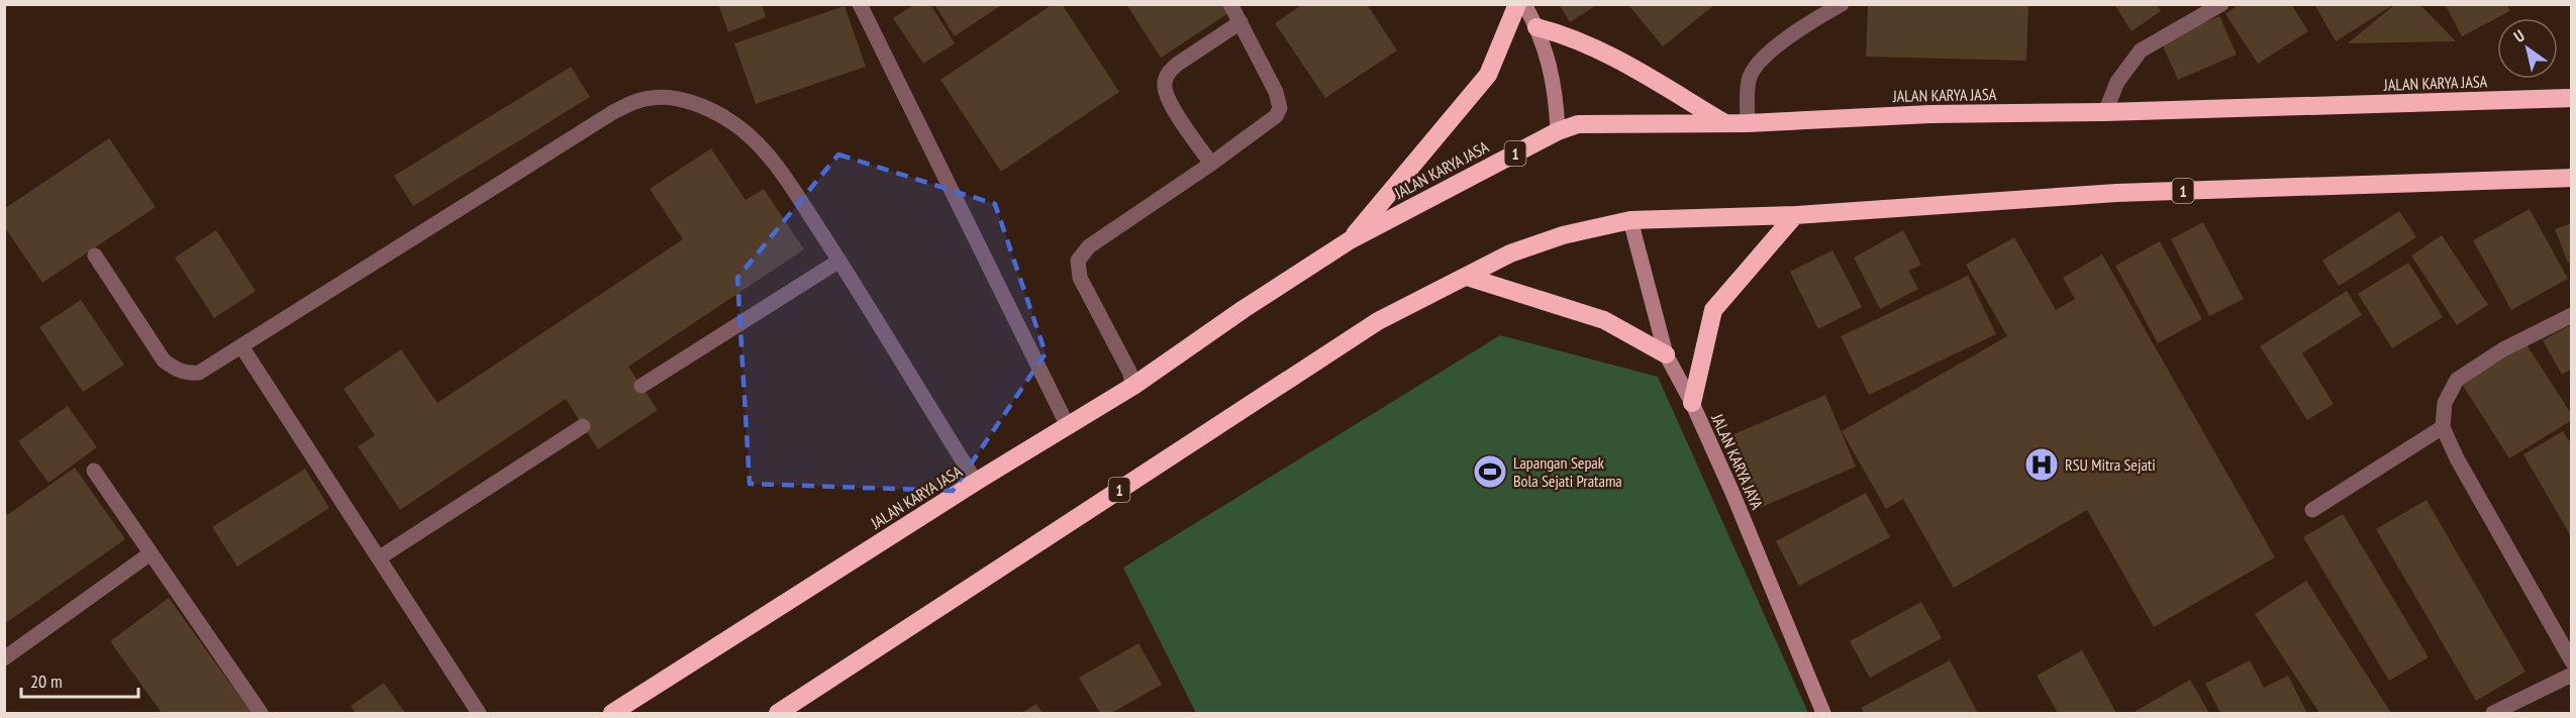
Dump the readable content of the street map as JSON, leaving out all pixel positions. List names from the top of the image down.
{
  "streets": {
    "highway": ["JALAN KARYA JASA", "1"],
    "main road": ["JALAN KARYA JAYA"]
  },
  "crossings": [
    ["1", "JALAN KARYA JAYA"]
  ],
  "places": {
    "hospital": ["RSU Mitra Sejati"],
    "sports": ["Lapangan Sepak Bola Sejati Pratama"]
  },
  "scale_bar": "20 m",
  "north": "top left"
}
